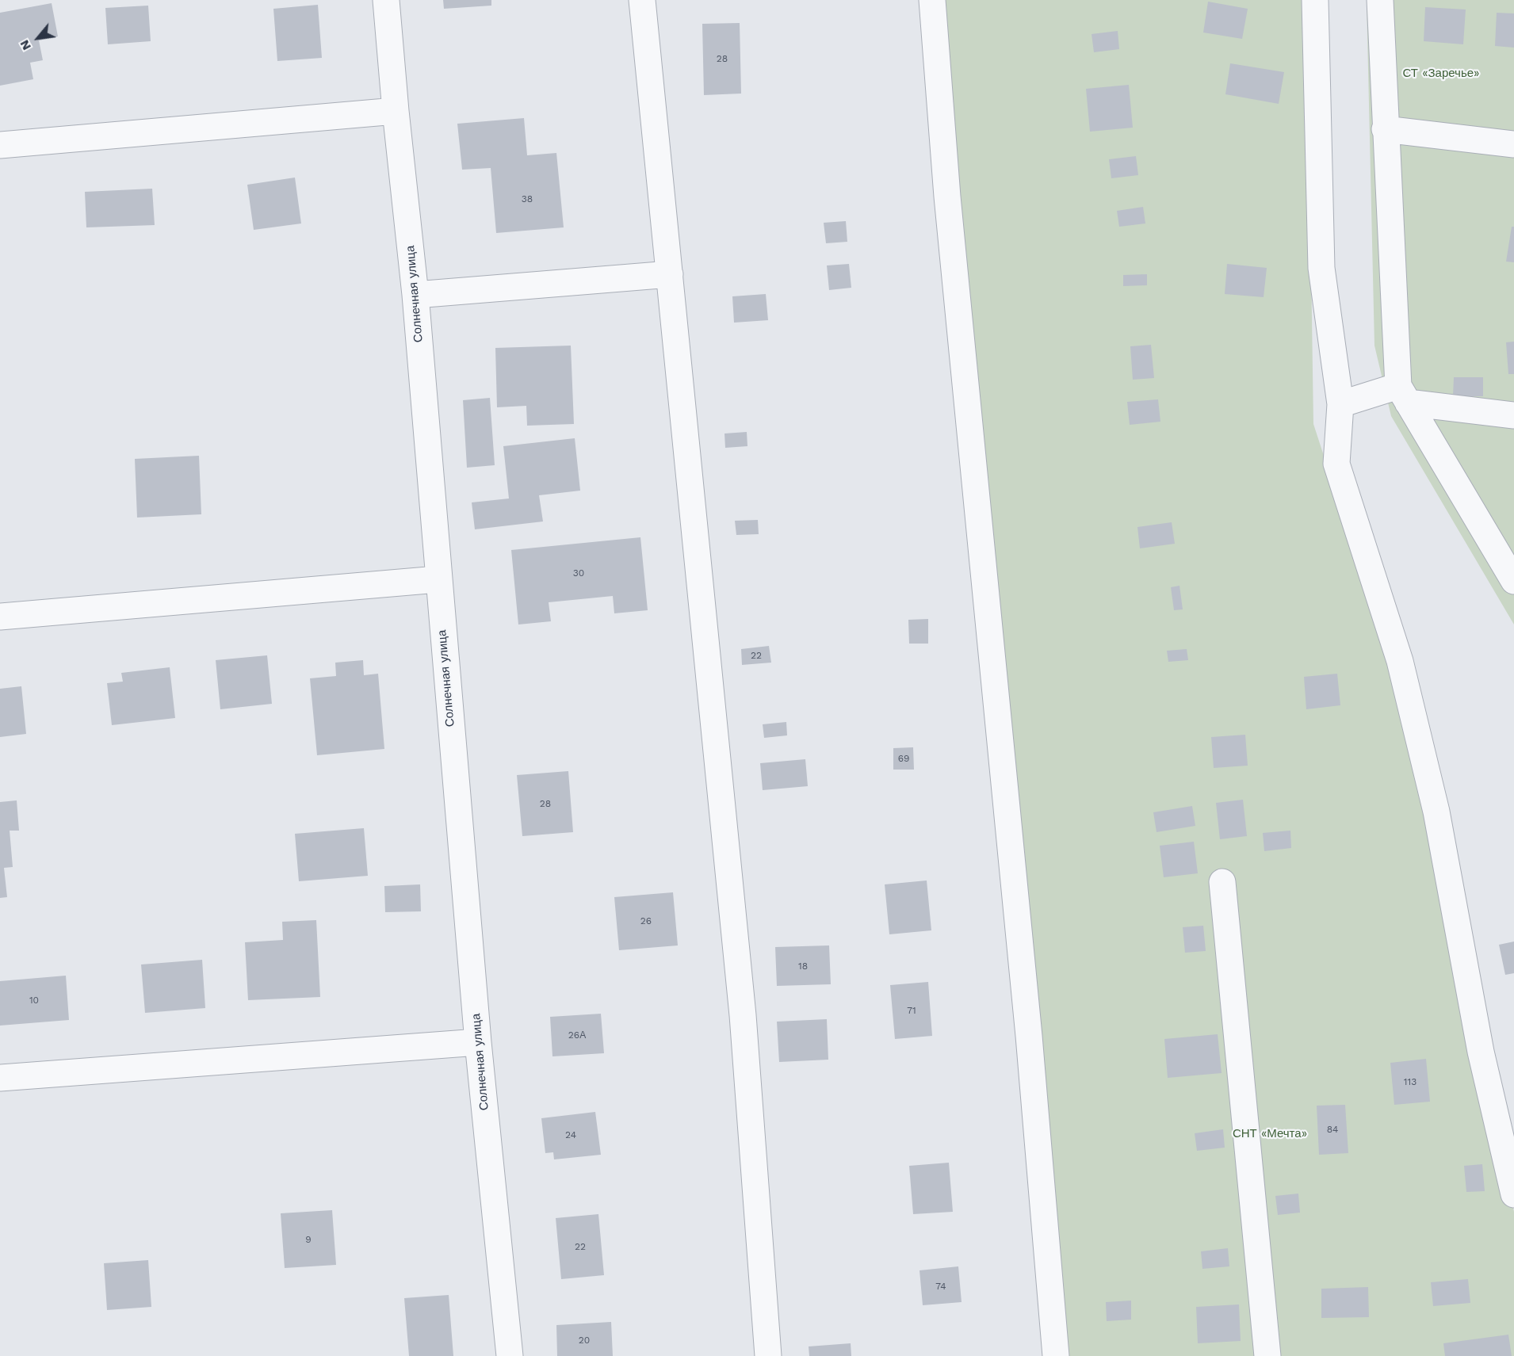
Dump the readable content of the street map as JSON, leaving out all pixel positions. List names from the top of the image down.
{
  "streets": {
    "street": ["Солнечная улица"]
  },
  "parks": ["СТ «Заречье»", "СНТ «Мечта»"],
  "house_numbers": [
    "28",
    "38",
    "30",
    "22",
    "69",
    "28",
    "26",
    "18",
    "10",
    "71",
    "26А",
    "113",
    "84",
    "24",
    "9",
    "22",
    "74",
    "20"
  ],
  "north": "bottom left"
}
